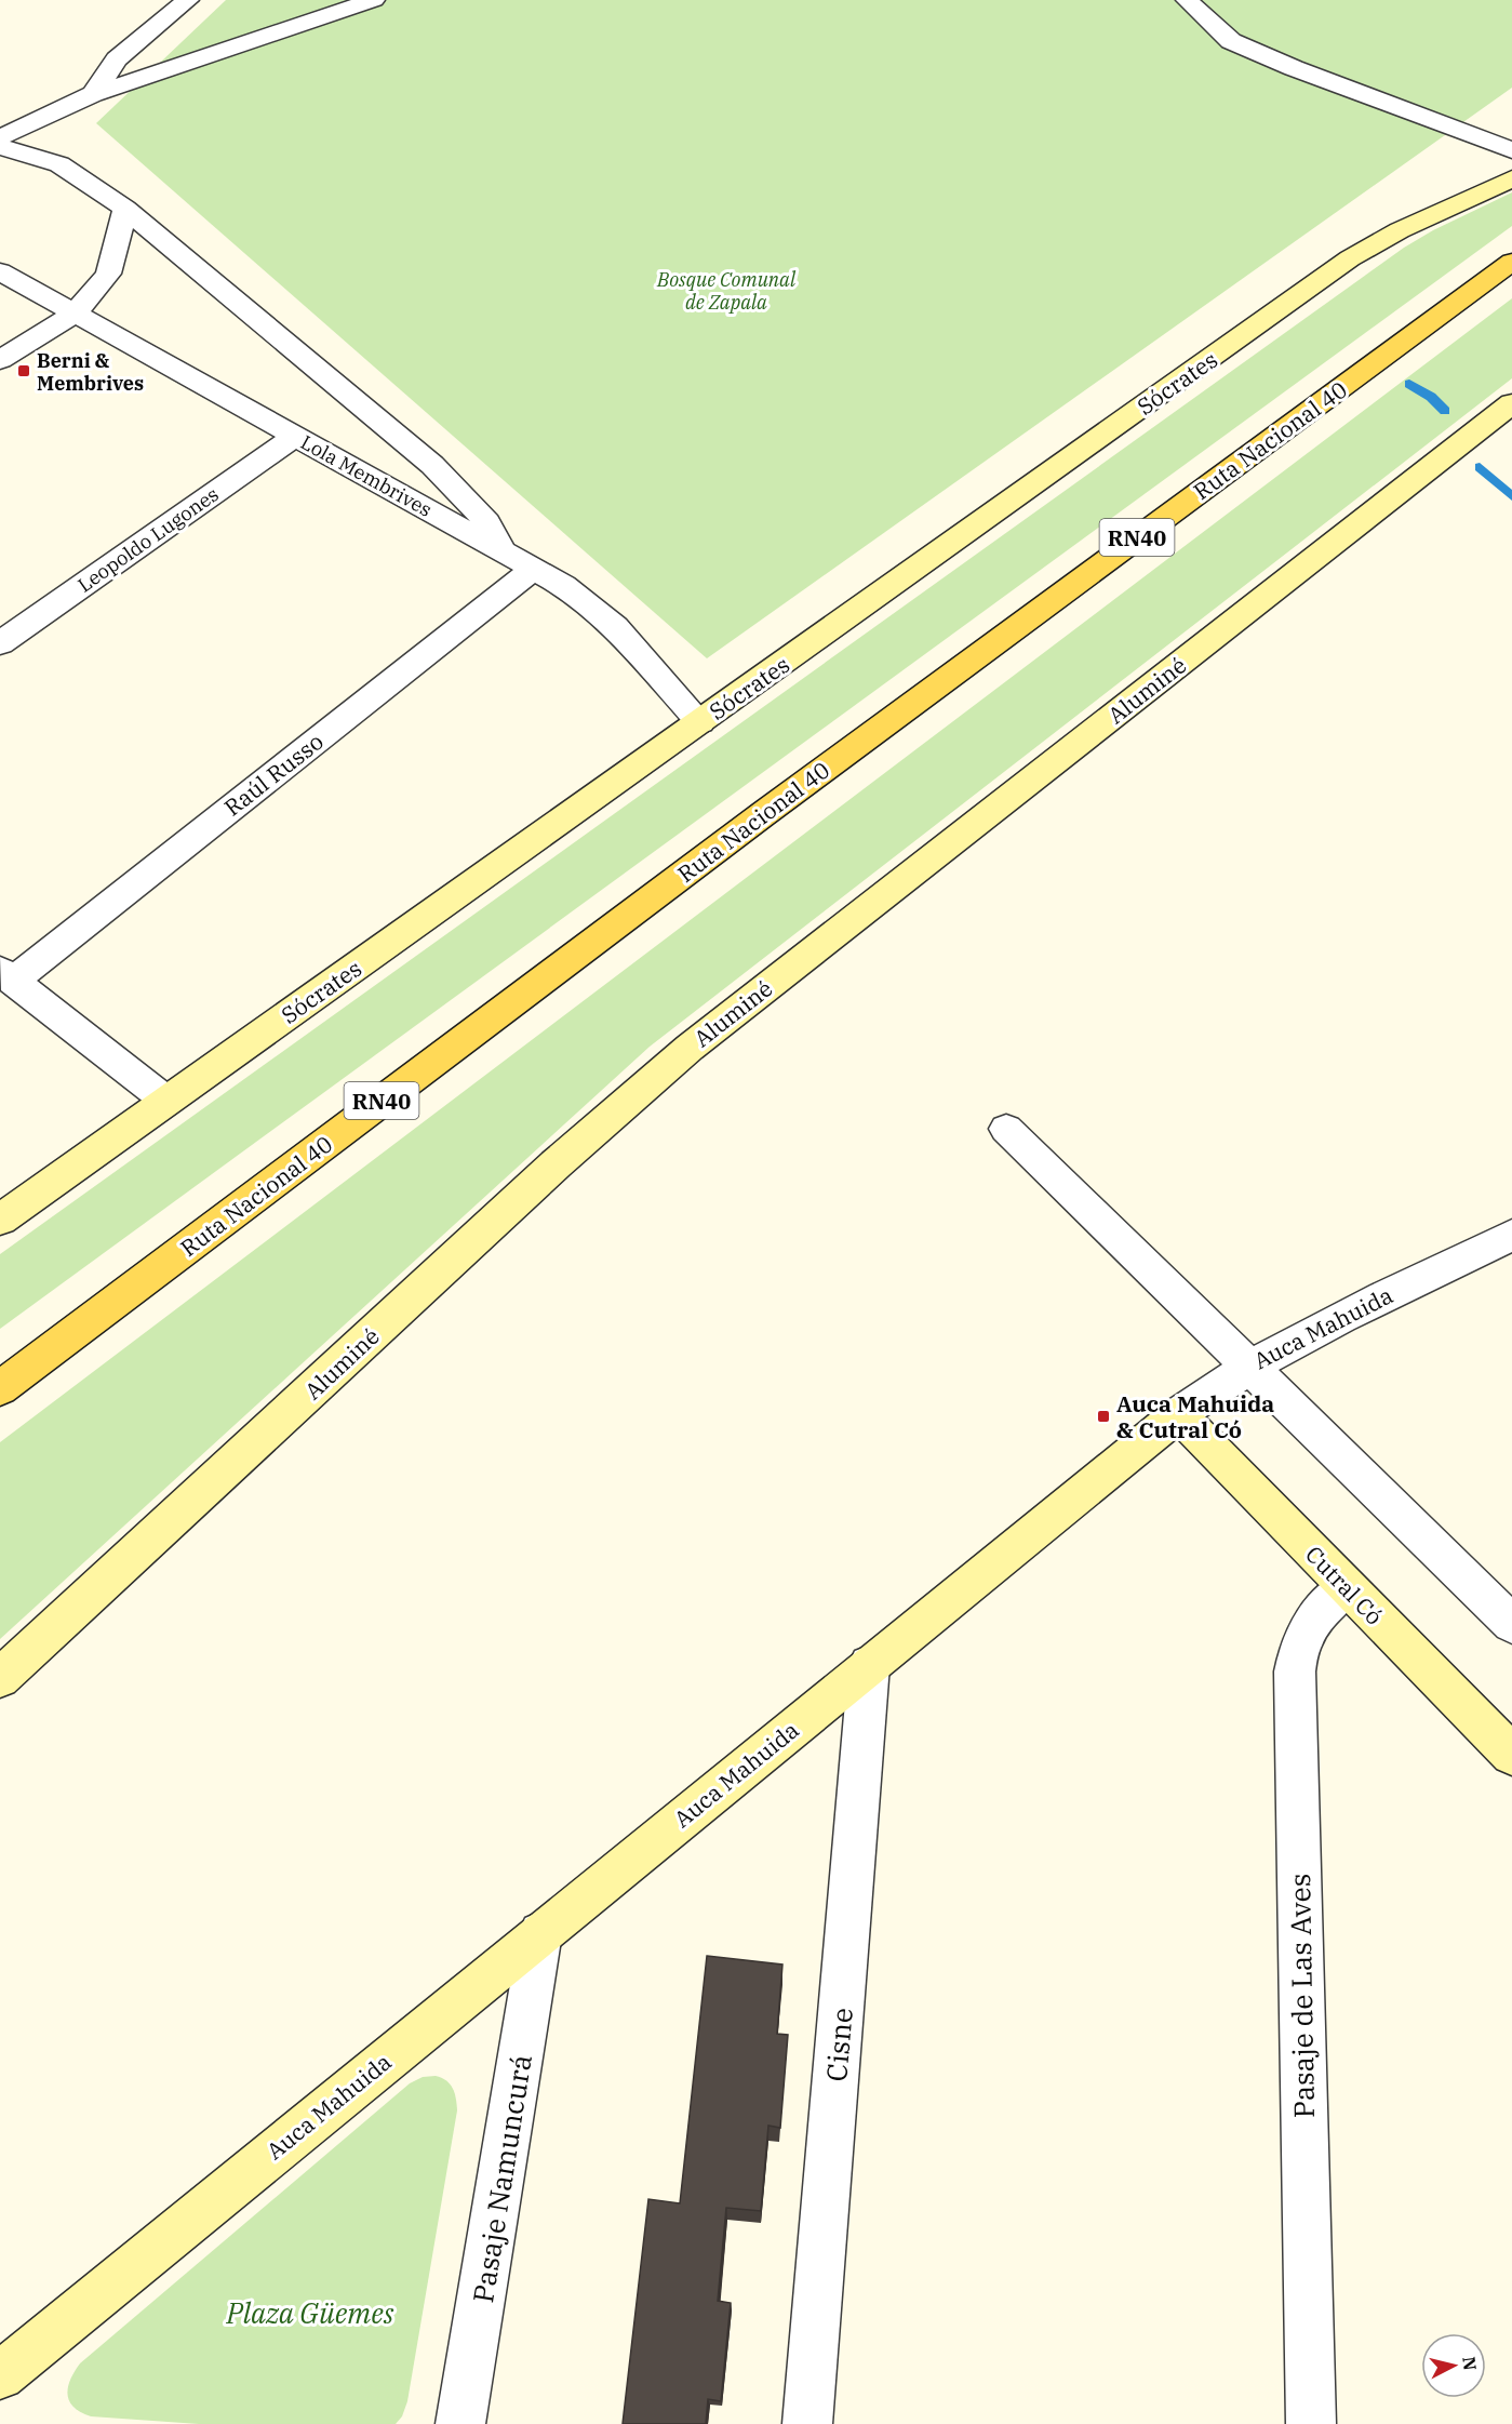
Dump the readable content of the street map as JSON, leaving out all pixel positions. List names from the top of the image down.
{
  "streets": {
    "main road": ["Ruta Nacional 40", "RN40"],
    "street": [
      "Sócrates",
      "Lola Membrives",
      "Leopoldo Lugones",
      "Aluminé",
      "Raúl Russo",
      "Auca Mahuida",
      "Cutral Có",
      "Pasaje de Las Aves",
      "Cisne",
      "Pasaje Namuncurá"
    ]
  },
  "crossings": [
    ["Sócrates", "Lola Membrives"],
    ["Lola Membrives", "Leopoldo Lugones"],
    ["Lola Membrives", "Raúl Russo"],
    ["Auca Mahuida", "Cutral Có"],
    ["Auca Mahuida", "Cisne"],
    ["Auca Mahuida", "Pasaje Namuncurá"],
    ["Cutral Có", "Pasaje de Las Aves"]
  ],
  "parks": ["Bosque Comunal de Zapala", "Plaza Güemes"],
  "places": {
    "transit": ["Berni & Membrives", "Auca Mahuida & Cutral Có"]
  },
  "north": "right"
}
